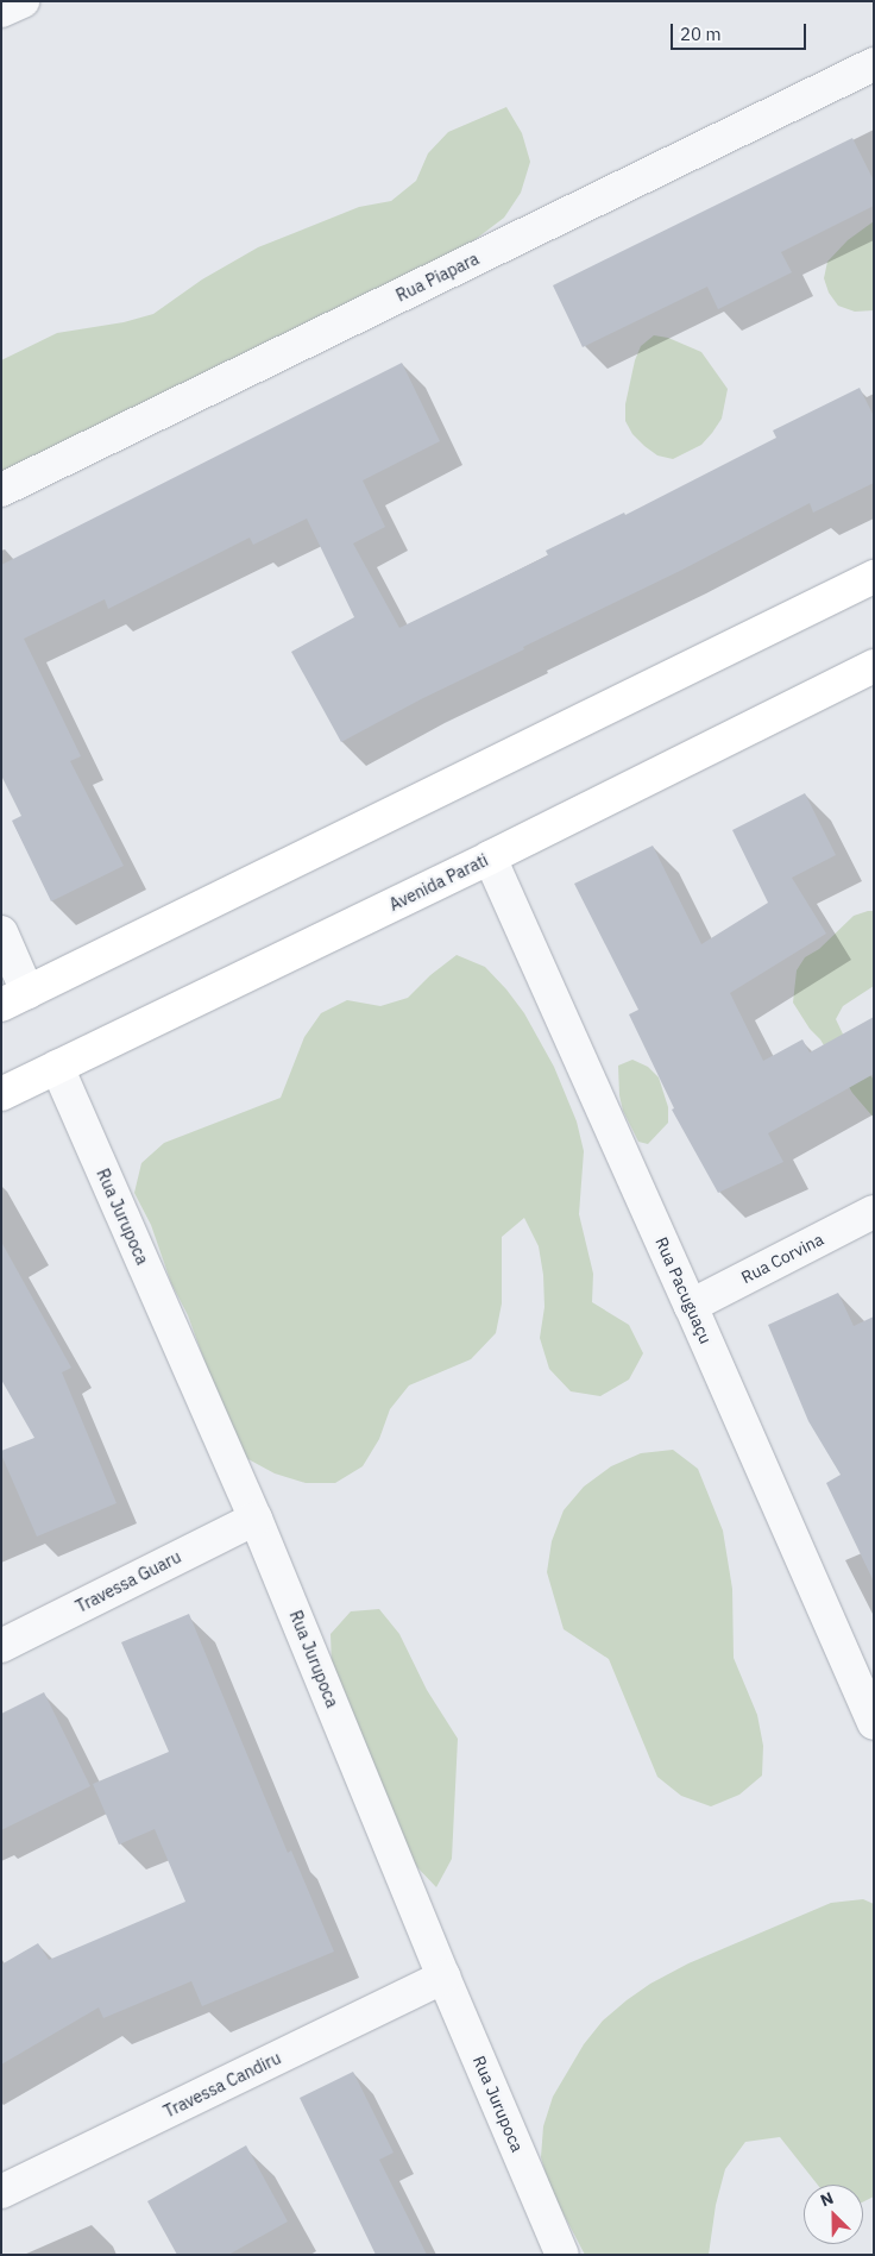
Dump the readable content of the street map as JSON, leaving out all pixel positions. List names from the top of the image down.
{
  "streets": {
    "street": [
      "Rua Piapara",
      "Avenida Parati",
      "Rua Jurupoca",
      "Rua Corvina",
      "Rua Pacuguaçu",
      "Travessa Guaru",
      "Travessa Candiru"
    ]
  },
  "crossings": [
    ["Avenida Parati", "Rua Jurupoca"],
    ["Avenida Parati", "Rua Pacuguaçu"],
    ["Rua Jurupoca", "Travessa Guaru"],
    ["Rua Jurupoca", "Travessa Candiru"],
    ["Rua Corvina", "Rua Pacuguaçu"]
  ],
  "scale_bar": "20 m",
  "north": "top left"
}
